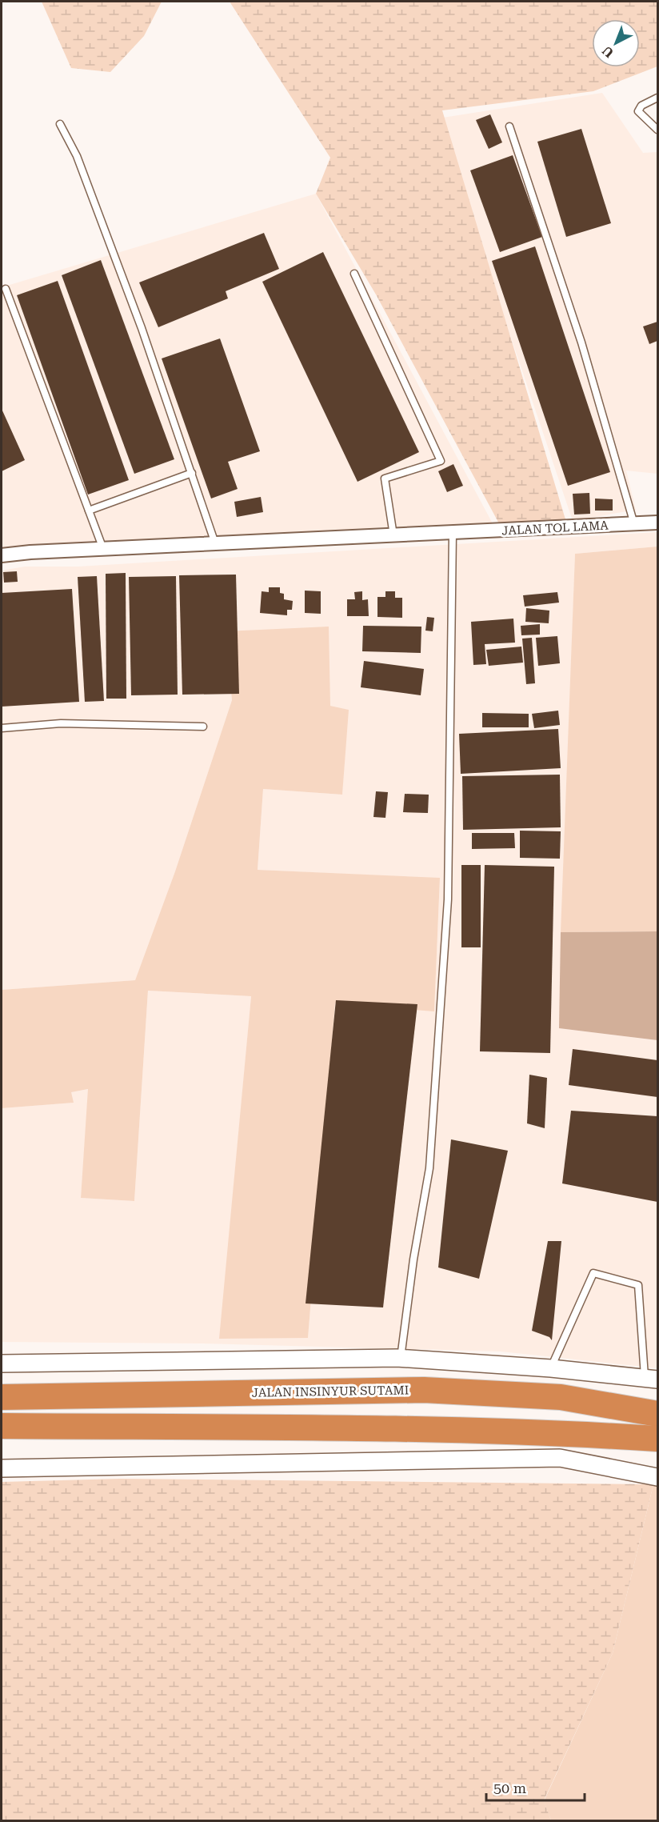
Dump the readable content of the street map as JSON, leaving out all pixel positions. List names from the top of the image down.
{
  "streets": {
    "highway": ["JALAN INSINYUR SUTAMI"],
    "street": ["JALAN TOL LAMA"]
  },
  "scale_bar": "50 m",
  "north": "bottom left"
}
